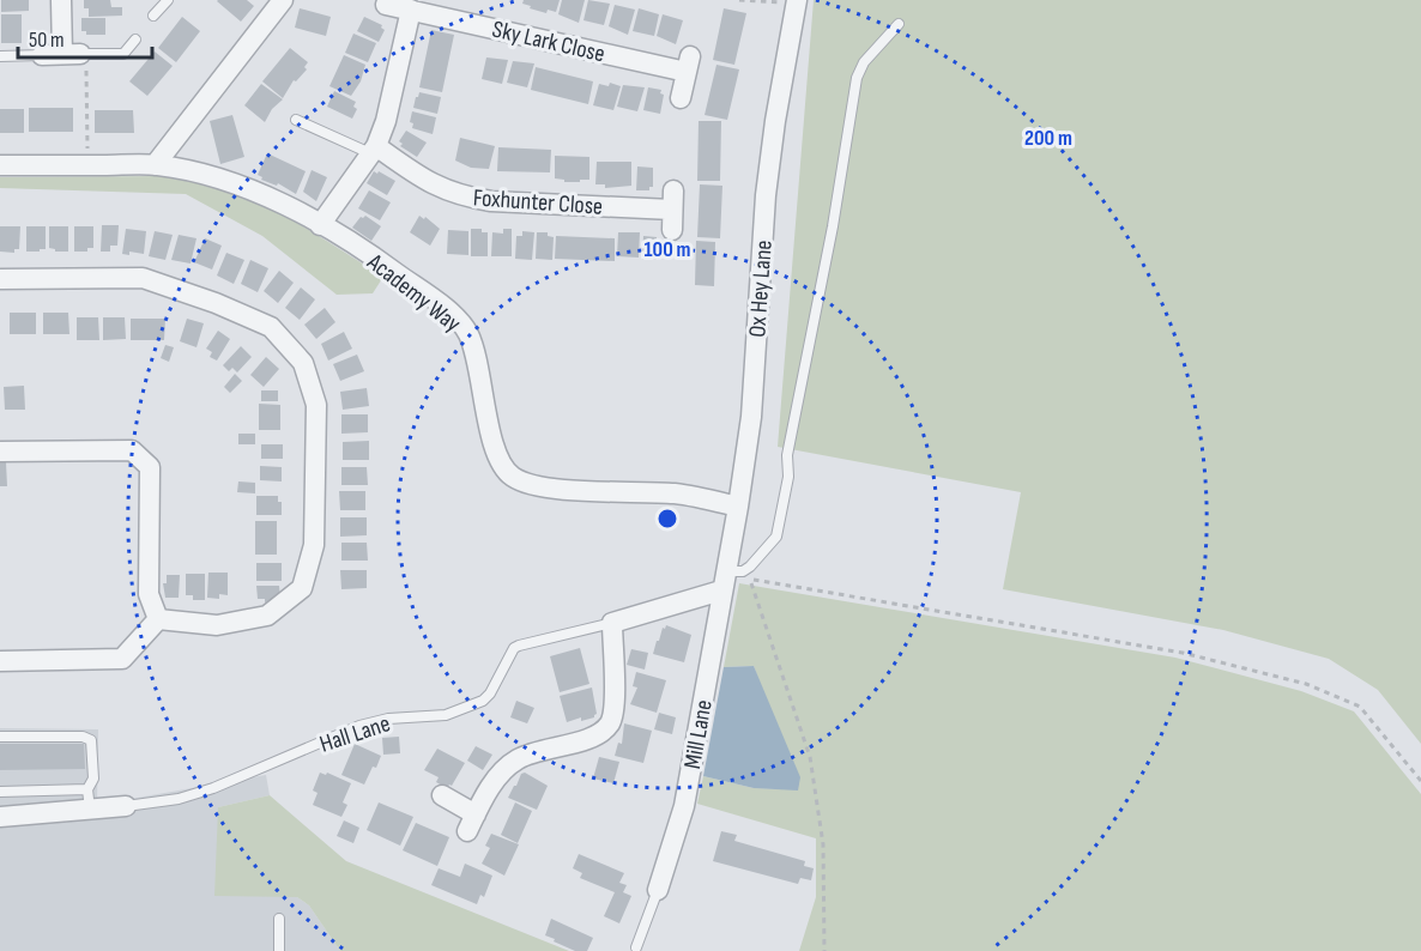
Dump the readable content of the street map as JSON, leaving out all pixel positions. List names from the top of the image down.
{
  "streets": {
    "street": [
      "Sky Lark Close",
      "Foxhunter Close",
      "Ox Hey Lane",
      "Academy Way",
      "Hall Lane",
      "Mill Lane"
    ]
  },
  "crossings": [
    ["Ox Hey Lane", "Academy Way"],
    ["Ox Hey Lane", "Hall Lane"],
    ["Ox Hey Lane", "Mill Lane"],
    ["Hall Lane", "Mill Lane"]
  ],
  "scale_bar": "50 m",
  "rings": ["200 m", "100 m"]
}
